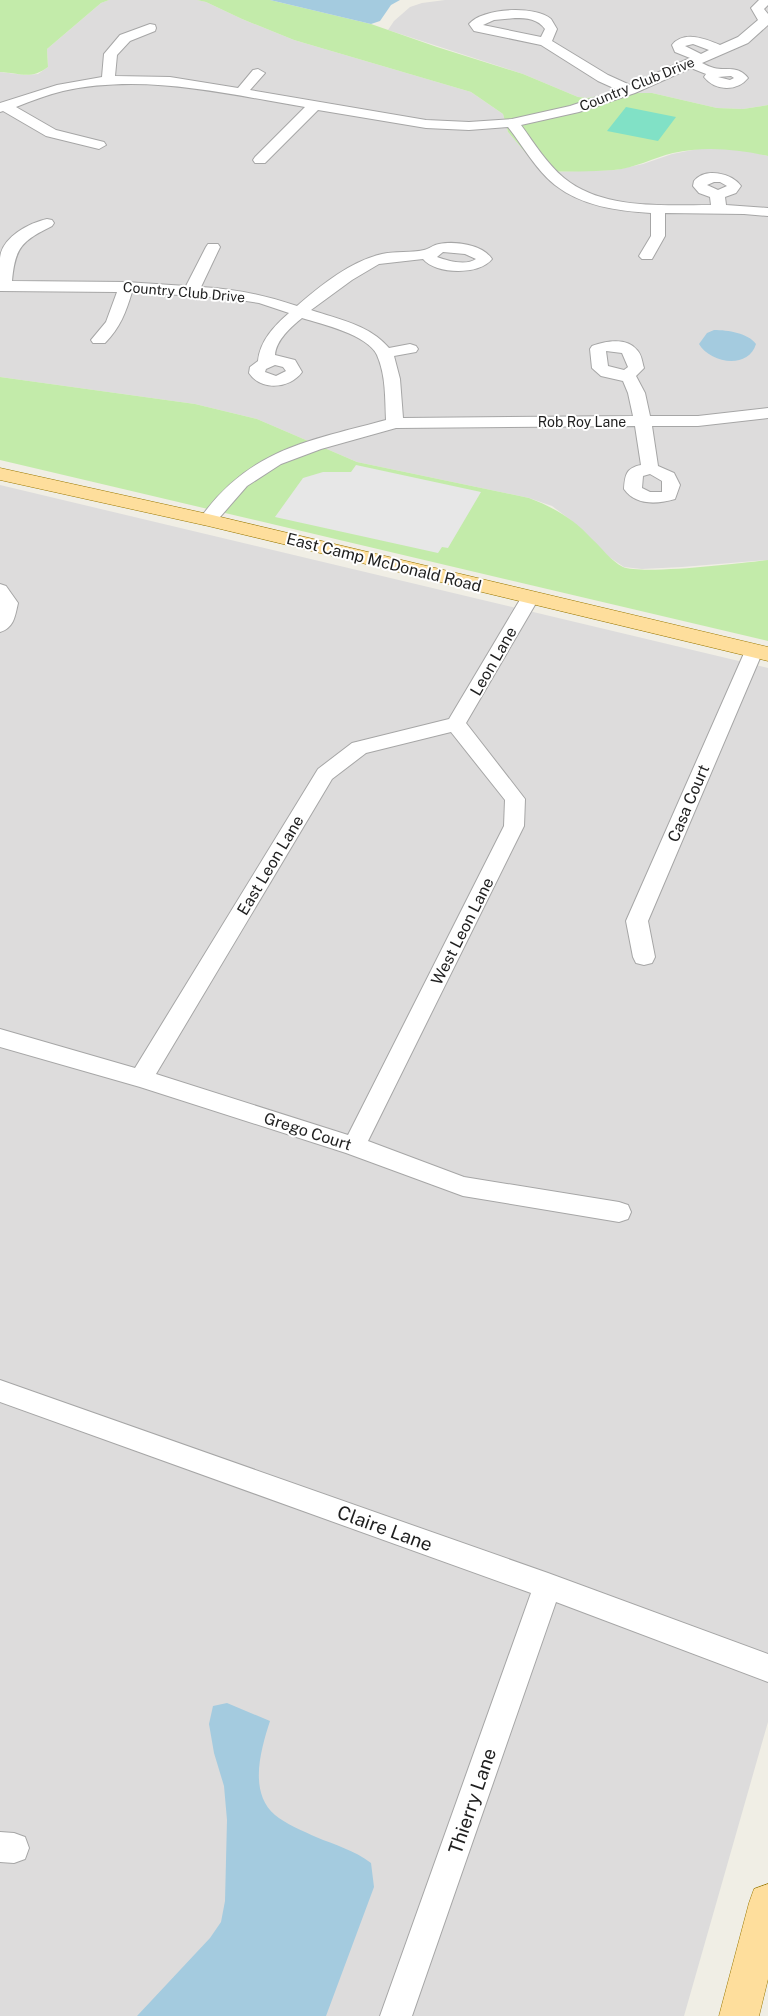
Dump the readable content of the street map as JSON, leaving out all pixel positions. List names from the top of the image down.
{
  "streets": {
    "main road": ["East Camp McDonald Road"],
    "street": [
      "Country Club Drive",
      "Rob Roy Lane",
      "Leon Lane",
      "Casa Court",
      "East Leon Lane",
      "West Leon Lane",
      "Grego Court",
      "Claire Lane",
      "Thierry Lane"
    ]
  },
  "crossings": [
    ["East Camp McDonald Road", "Leon Lane"],
    ["East Camp McDonald Road", "Casa Court"],
    ["Leon Lane", "East Leon Lane"],
    ["Leon Lane", "West Leon Lane"],
    ["East Leon Lane", "West Leon Lane"],
    ["East Leon Lane", "Grego Court"],
    ["West Leon Lane", "Grego Court"],
    ["Claire Lane", "Thierry Lane"]
  ]
}
